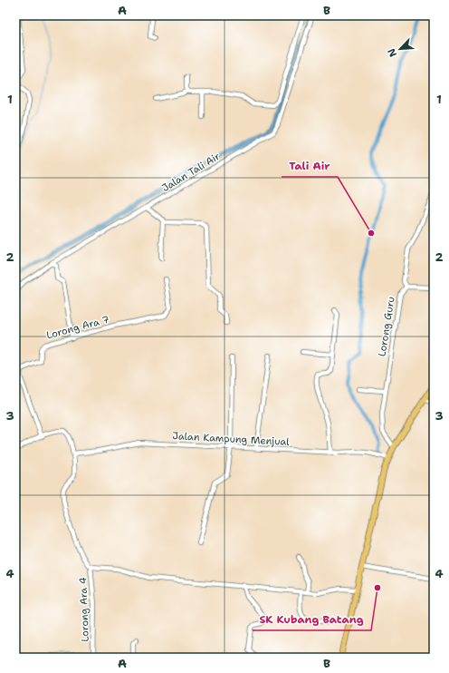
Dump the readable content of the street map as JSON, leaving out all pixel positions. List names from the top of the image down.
{
  "streets": {
    "street": [
      "Jalan Tali Air",
      "Lorong Guru",
      "Lorong Ara 7",
      "Jalan Kampung Menjual",
      "Lorong Ara 4"
    ]
  },
  "crossings": [
    ["Jalan Kampung Menjual", "Lorong Ara 4"]
  ],
  "places": ["Tali Air", "SK Kubang Batang"],
  "north": "bottom left",
  "grid": {
    "columns": ["A", "B"],
    "rows": [
      "1",
      "2",
      "3",
      "4"
    ]
  }
}
